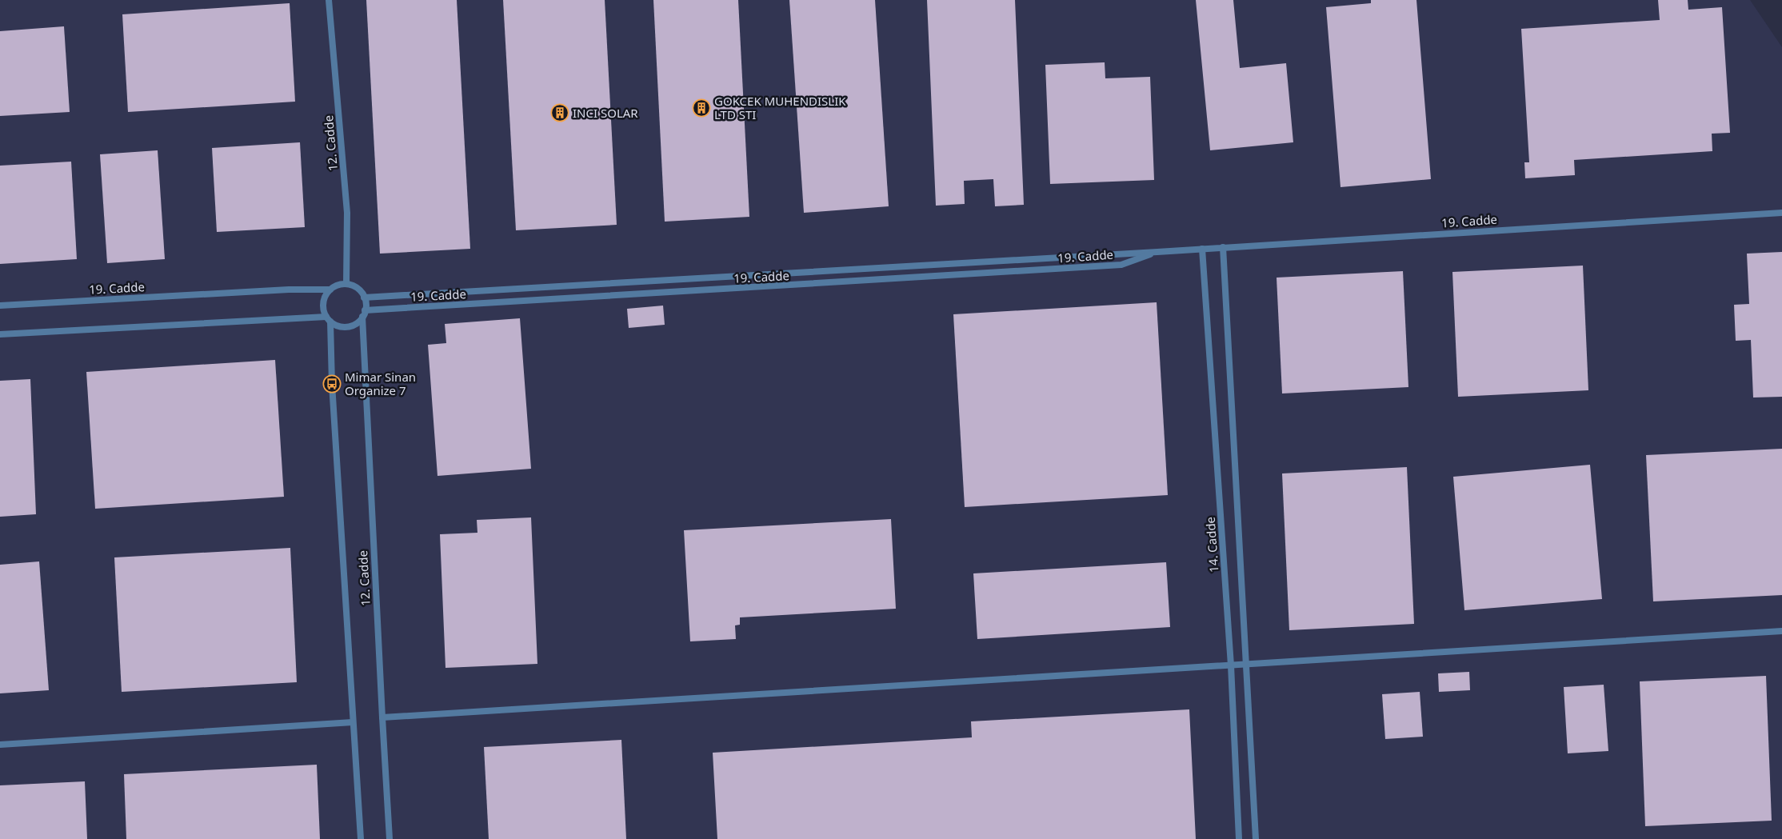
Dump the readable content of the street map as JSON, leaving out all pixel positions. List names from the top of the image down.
{
  "streets": {
    "lane": ["12. Cadde", "19. Cadde", "14. Cadde"]
  },
  "crossings": [
    ["12. Cadde", "19. Cadde"],
    ["19. Cadde", "14. Cadde"]
  ],
  "places": {
    "building": ["GOKCEK MUHENDISLIK LTD STI", "INCI SOLAR"],
    "bus stop": ["Mimar Sinan Organize 7"]
  }
}
